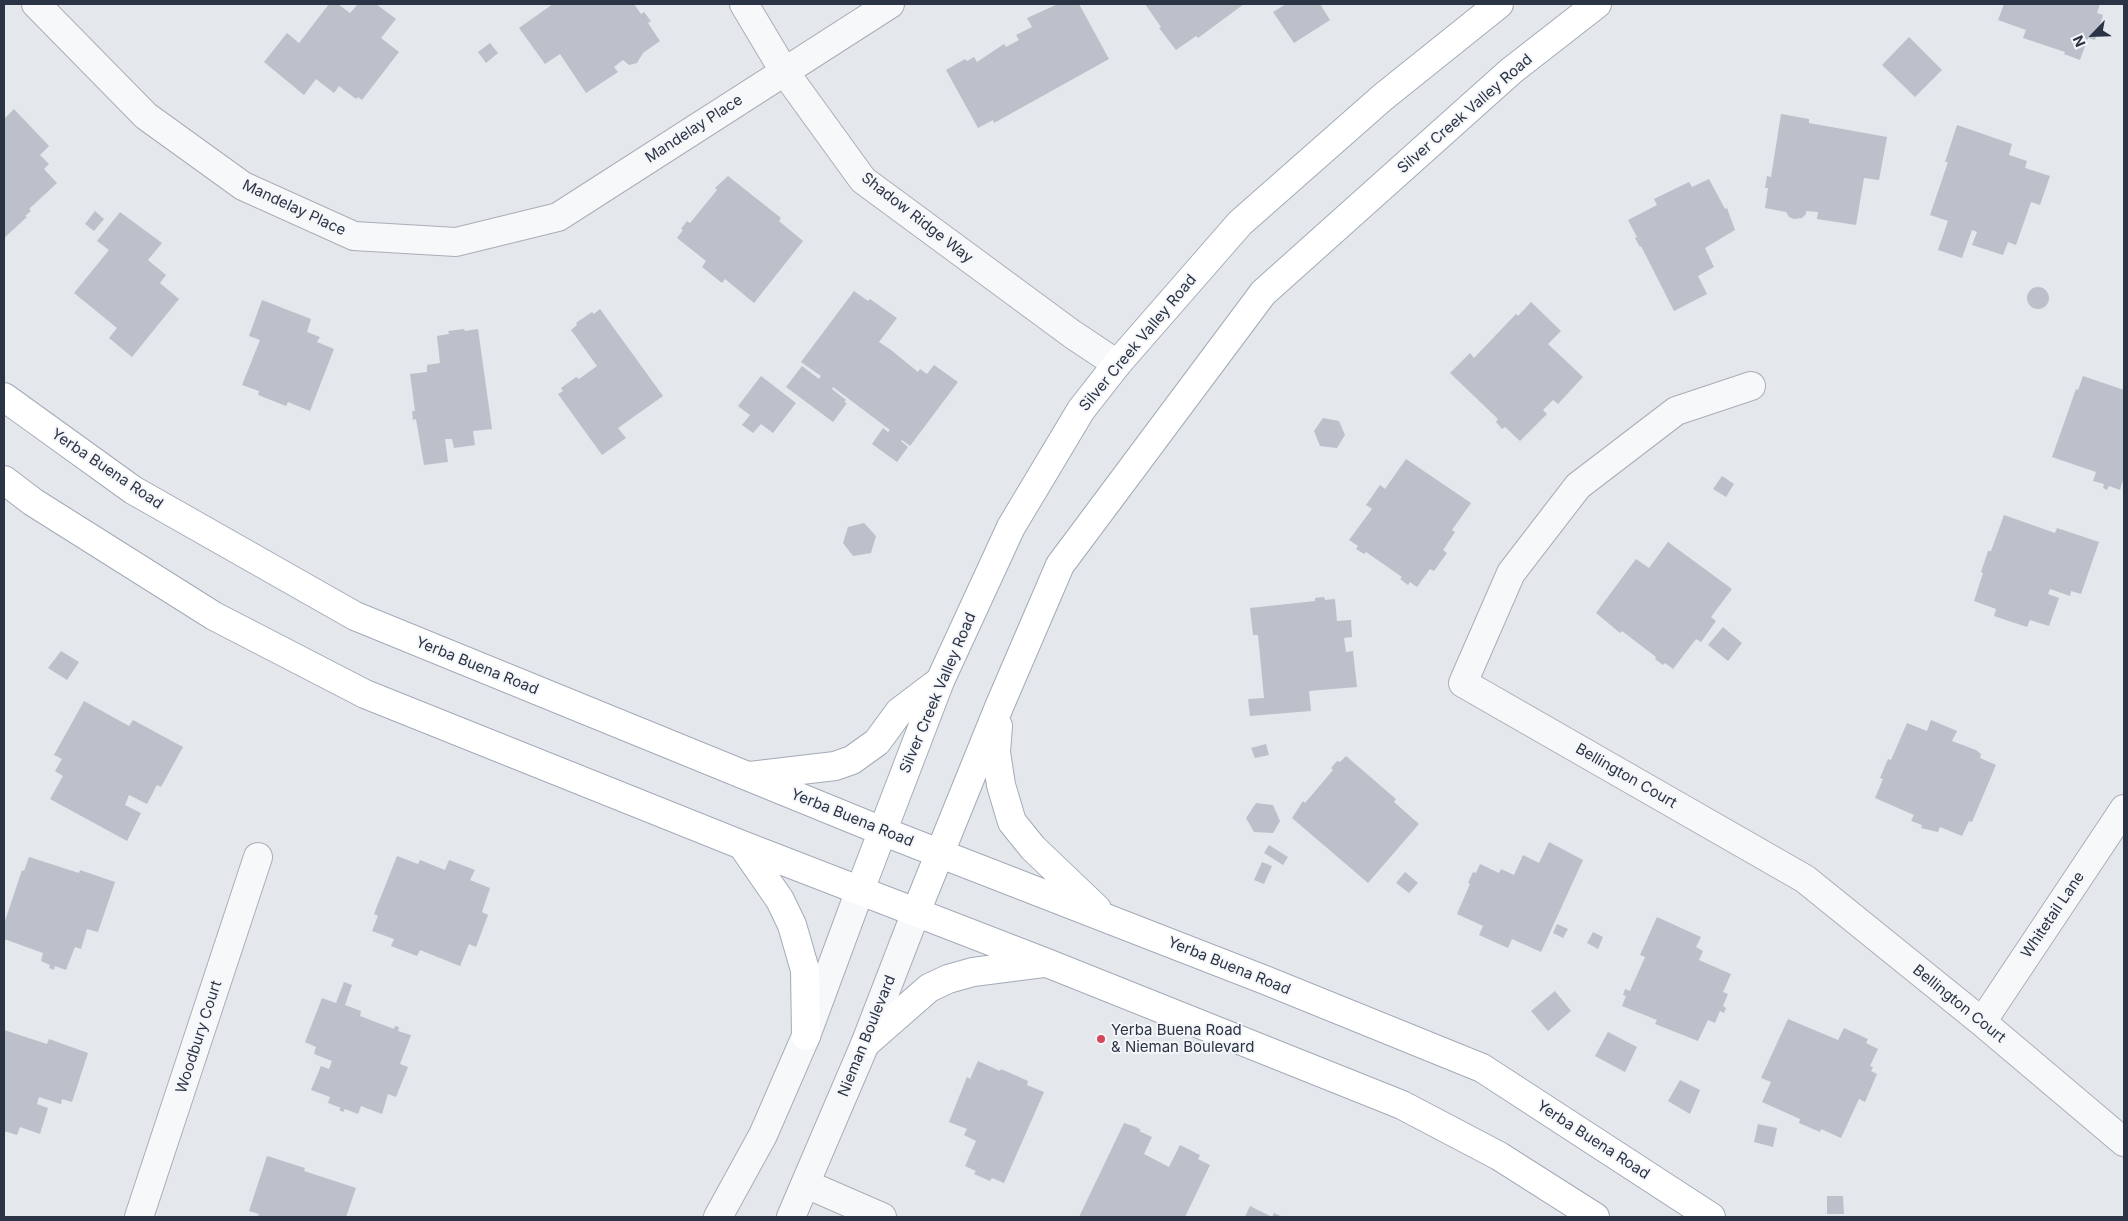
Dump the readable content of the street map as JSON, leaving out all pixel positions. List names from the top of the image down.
{
  "streets": {
    "main road": ["Silver Creek Valley Road", "Yerba Buena Road", "Nieman Boulevard"],
    "street": [
      "Mandelay Place",
      "Shadow Ridge Way",
      "Bellington Court",
      "Whitetail Lane",
      "Woodbury Court"
    ]
  },
  "crossings": [
    ["Silver Creek Valley Road", "Shadow Ridge Way"],
    ["Silver Creek Valley Road", "Yerba Buena Road"],
    ["Silver Creek Valley Road", "Nieman Boulevard"],
    ["Mandelay Place", "Shadow Ridge Way"],
    ["Yerba Buena Road", "Nieman Boulevard"],
    ["Bellington Court", "Whitetail Lane"]
  ],
  "places": ["Yerba Buena Road & Nieman Boulevard"],
  "north": "bottom left"
}
